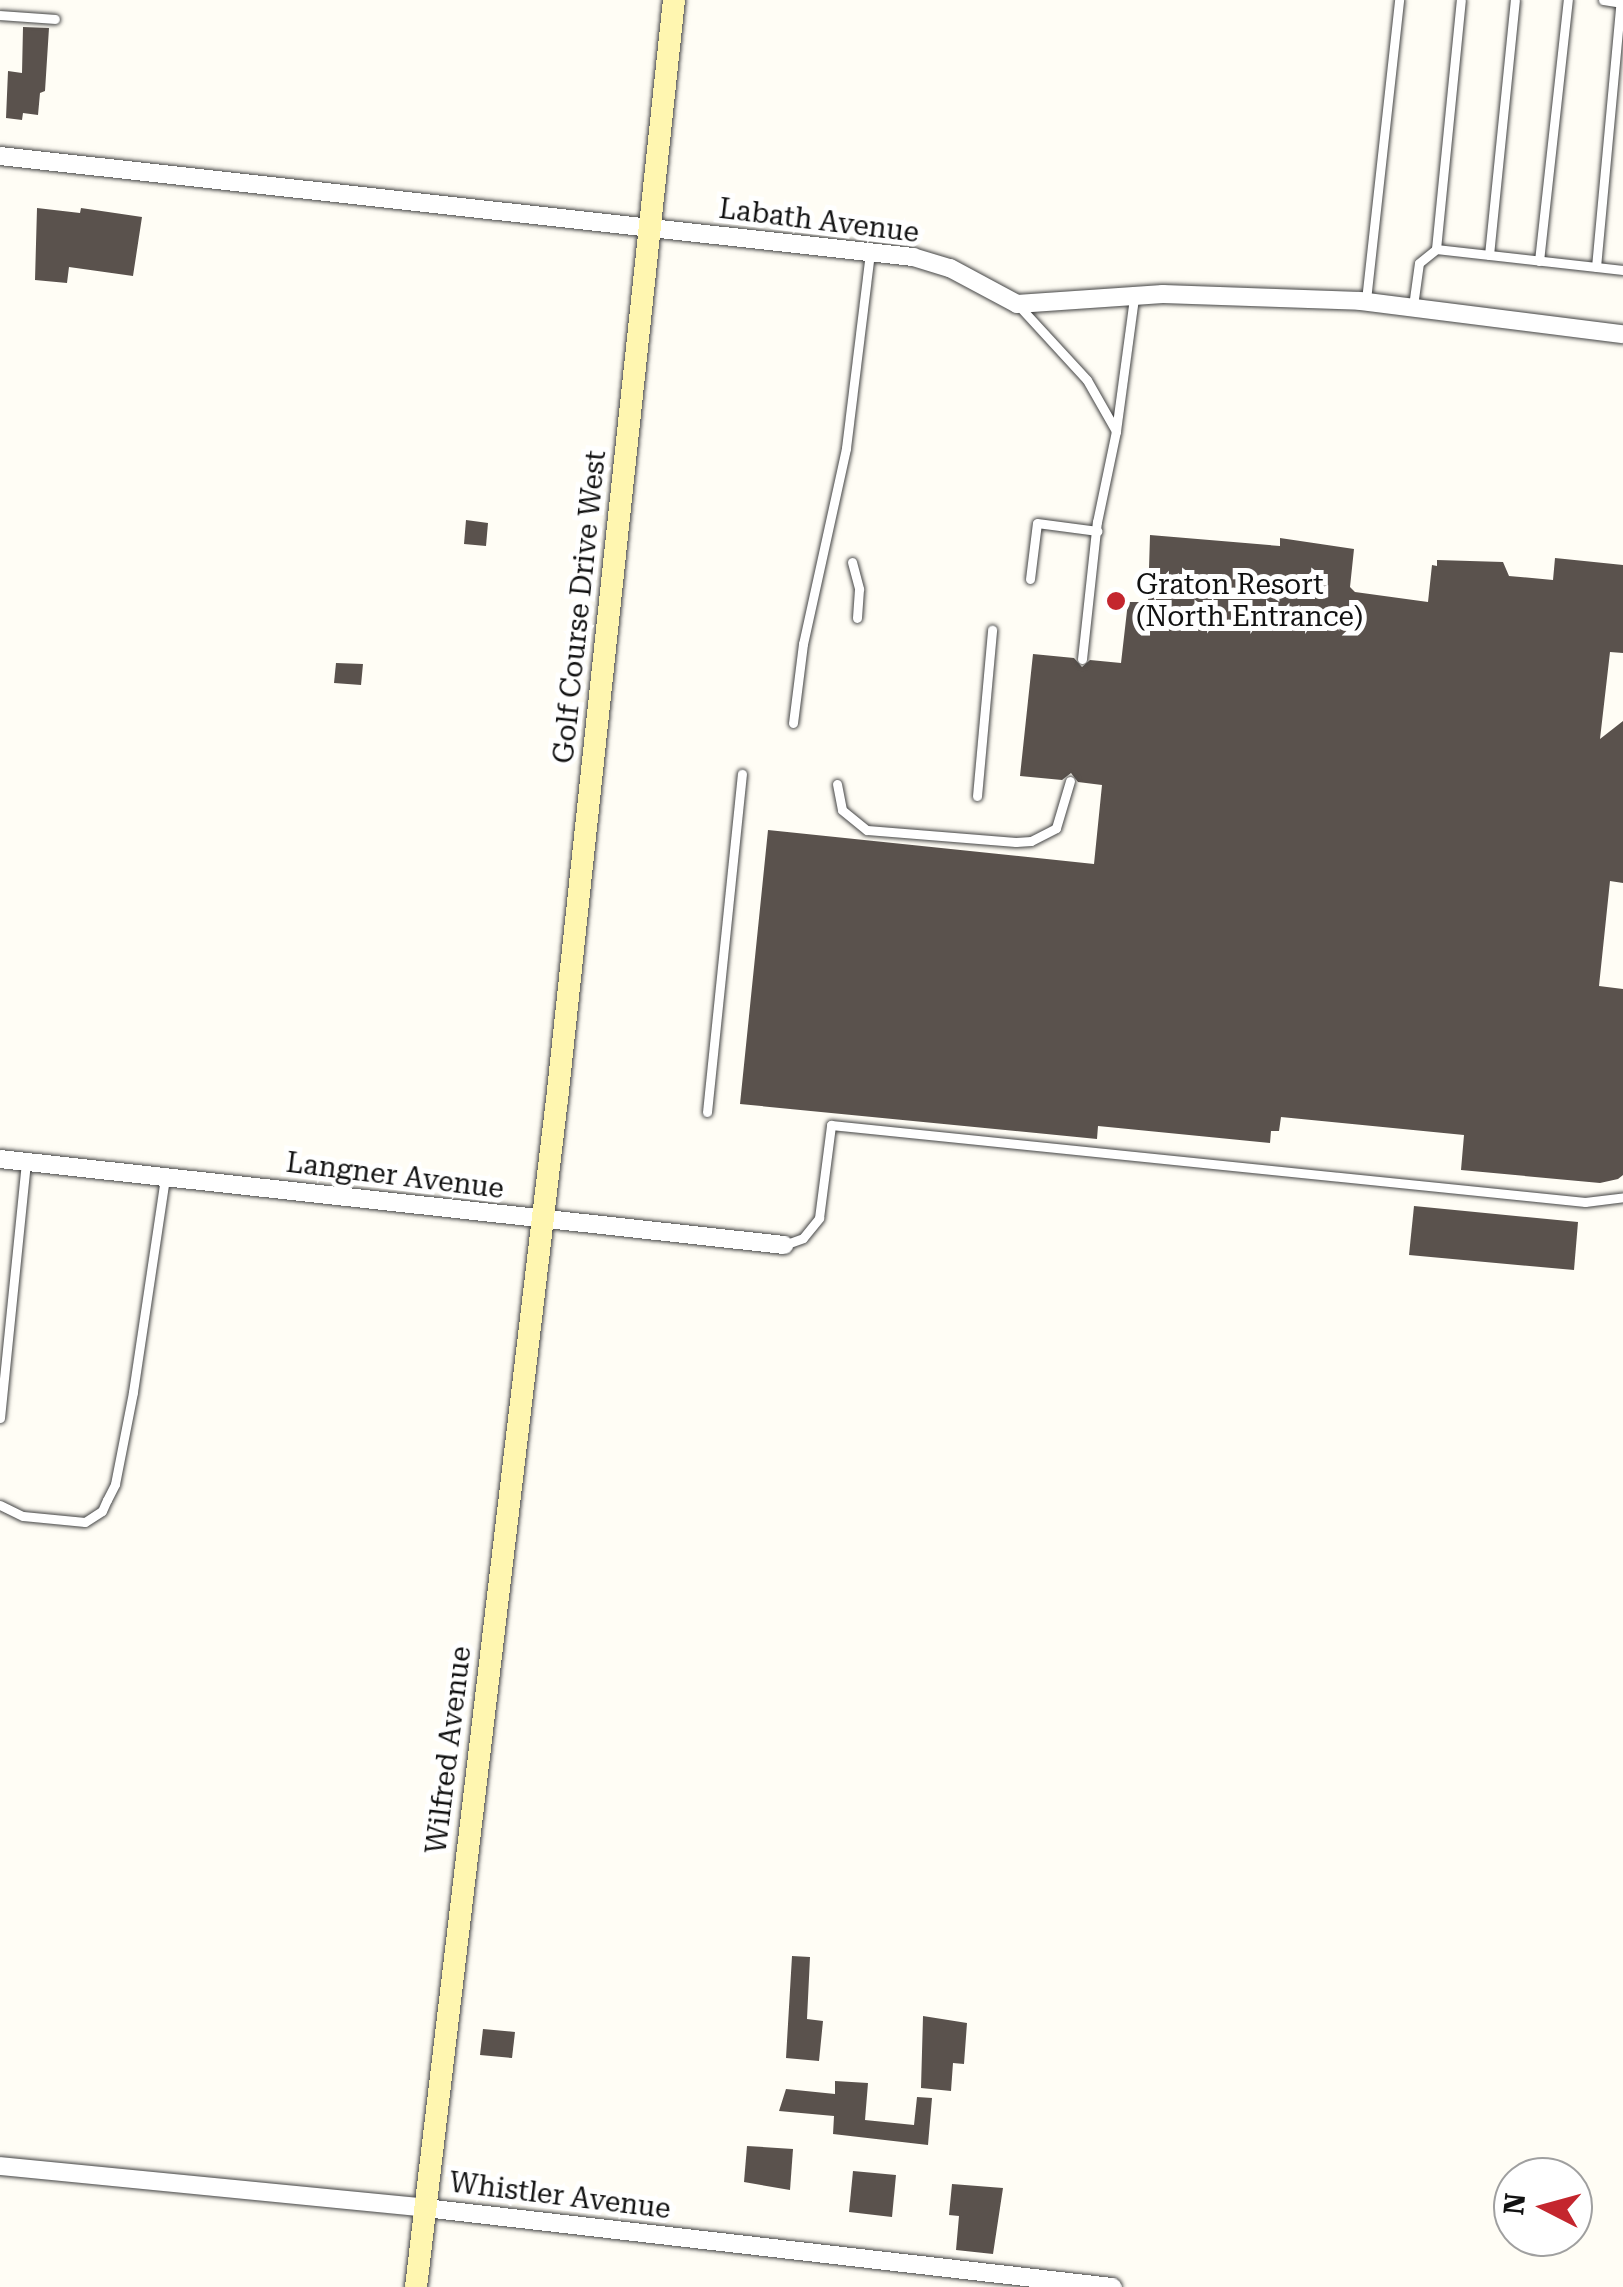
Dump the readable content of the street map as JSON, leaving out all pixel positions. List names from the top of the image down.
{
  "streets": {
    "street": [
      "Labath Avenue",
      "Golf Course Drive West",
      "Langner Avenue",
      "Wilfred Avenue",
      "Whistler Avenue"
    ]
  },
  "crossings": [
    ["Labath Avenue", "Golf Course Drive West"],
    ["Golf Course Drive West", "Langner Avenue"],
    ["Golf Course Drive West", "Wilfred Avenue"],
    ["Langner Avenue", "Wilfred Avenue"],
    ["Wilfred Avenue", "Whistler Avenue"]
  ],
  "places": ["Graton Resort (North Entrance)"],
  "north": "left"
}
